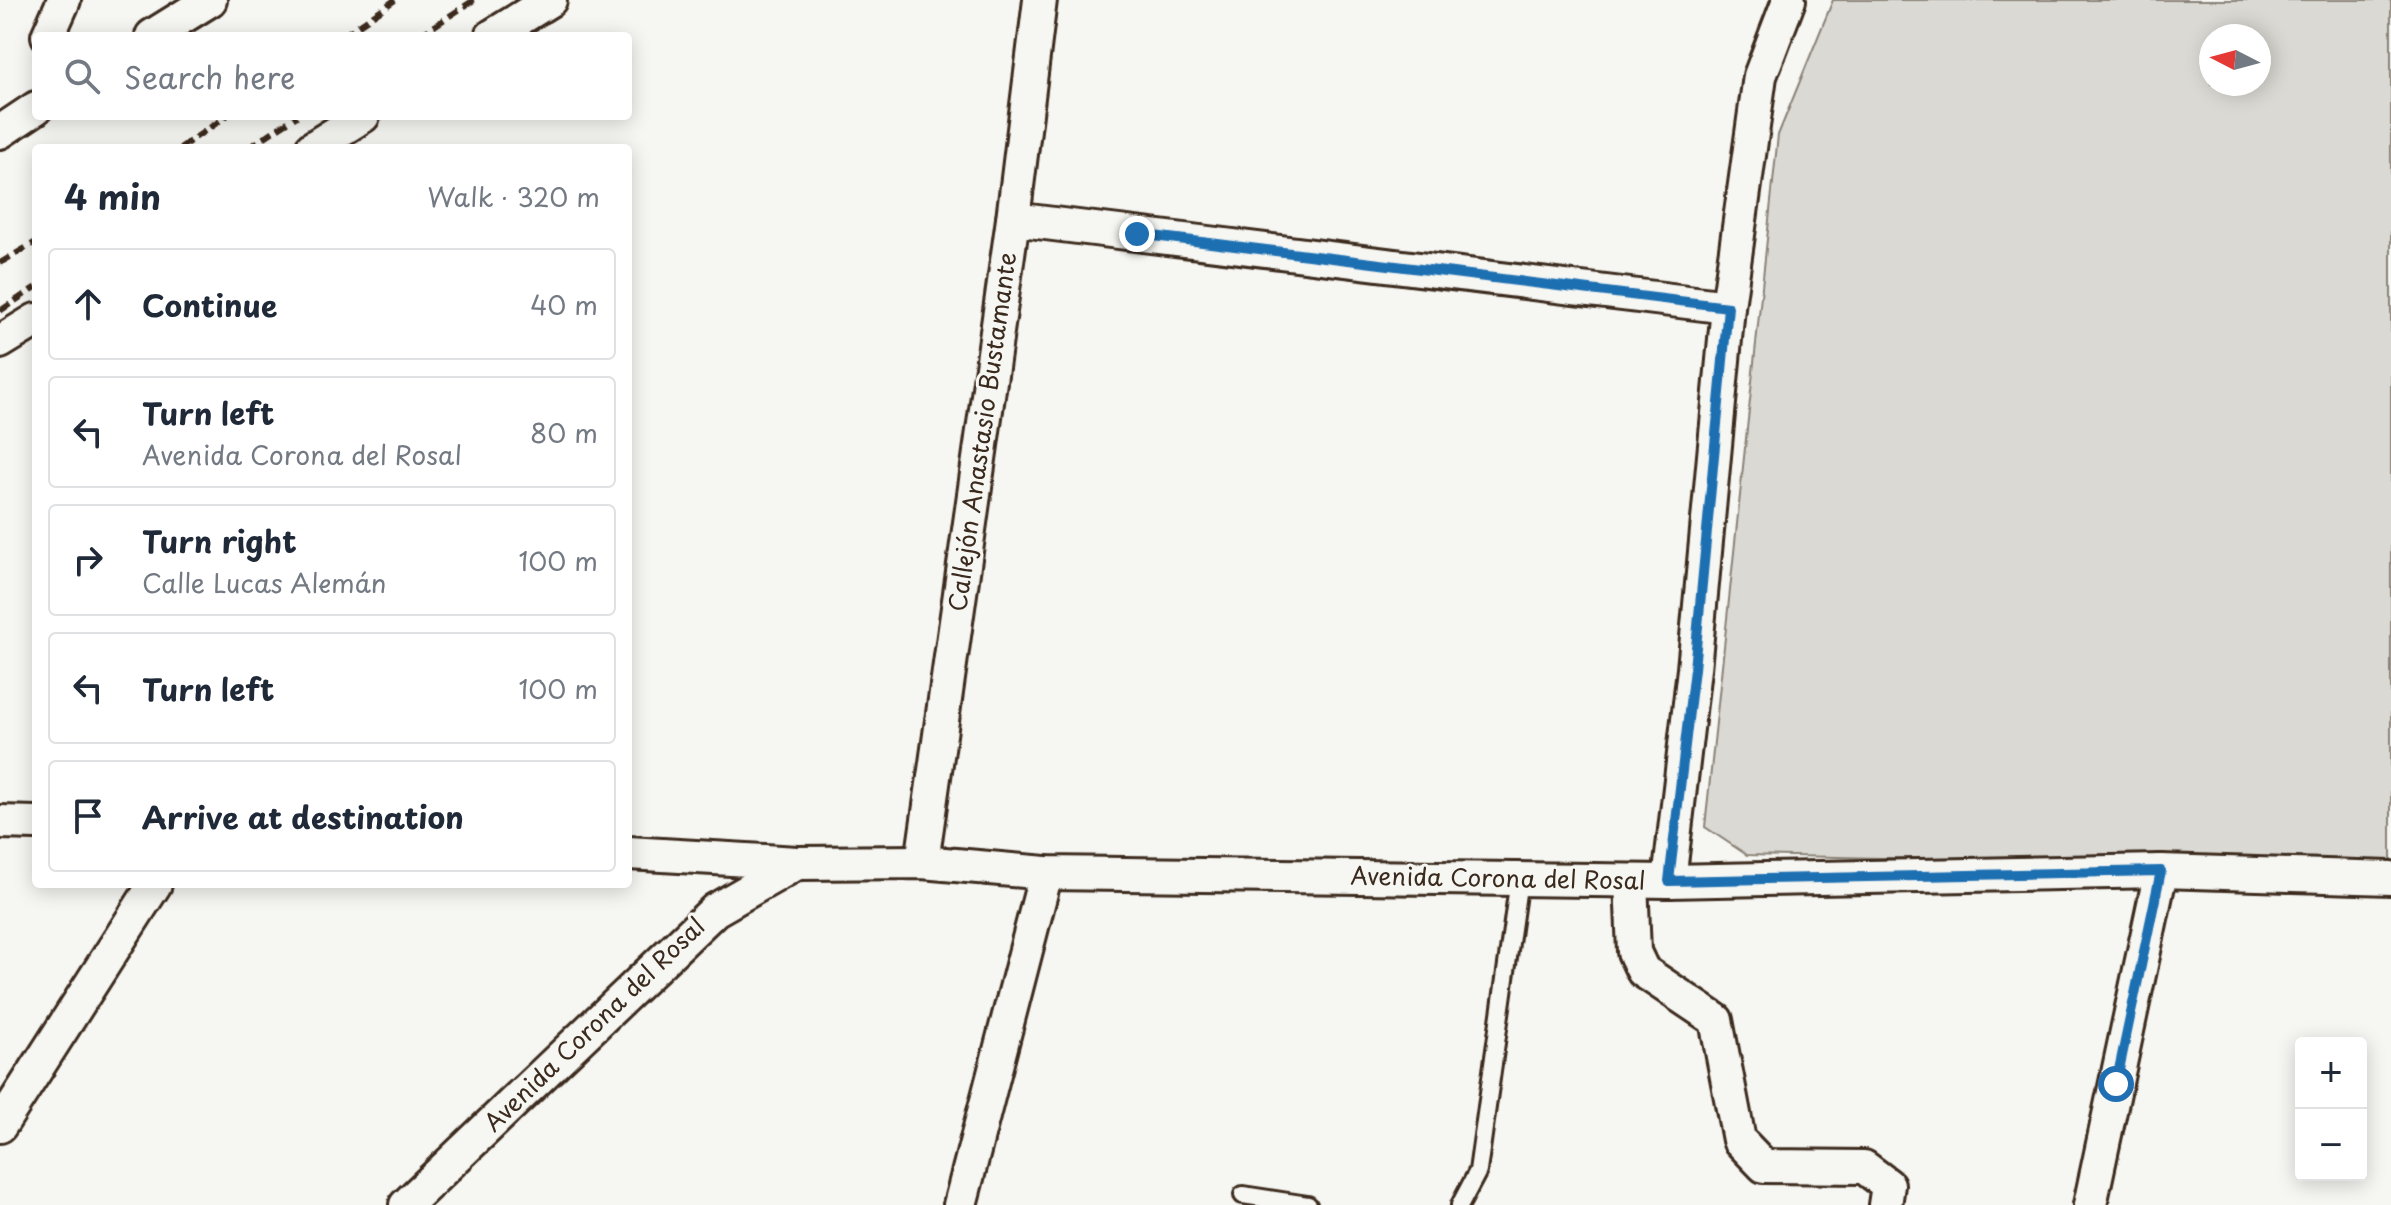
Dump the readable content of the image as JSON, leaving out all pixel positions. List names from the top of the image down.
{
  "streets": {
    "street": ["Callejón Anastasio Bustamante", "Avenida Corona del Rosal"]
  },
  "crossings": [
    ["Callejón Anastasio Bustamante", "Avenida Corona del Rosal"]
  ],
  "north": "left",
  "page": {
    "search": "Search here",
    "heading": ["4 min", "Walk · 320 m"],
    "list": [
      ["Continue", "40 m"],
      ["Turn left", "Avenida Corona del Rosal", "80 m"],
      ["Turn right", "Calle Lucas Alemán", "100 m"],
      ["Turn left", "100 m"],
      "Arrive at destination"
    ],
    "map_buttons": ["+", "−"]
  }
}
